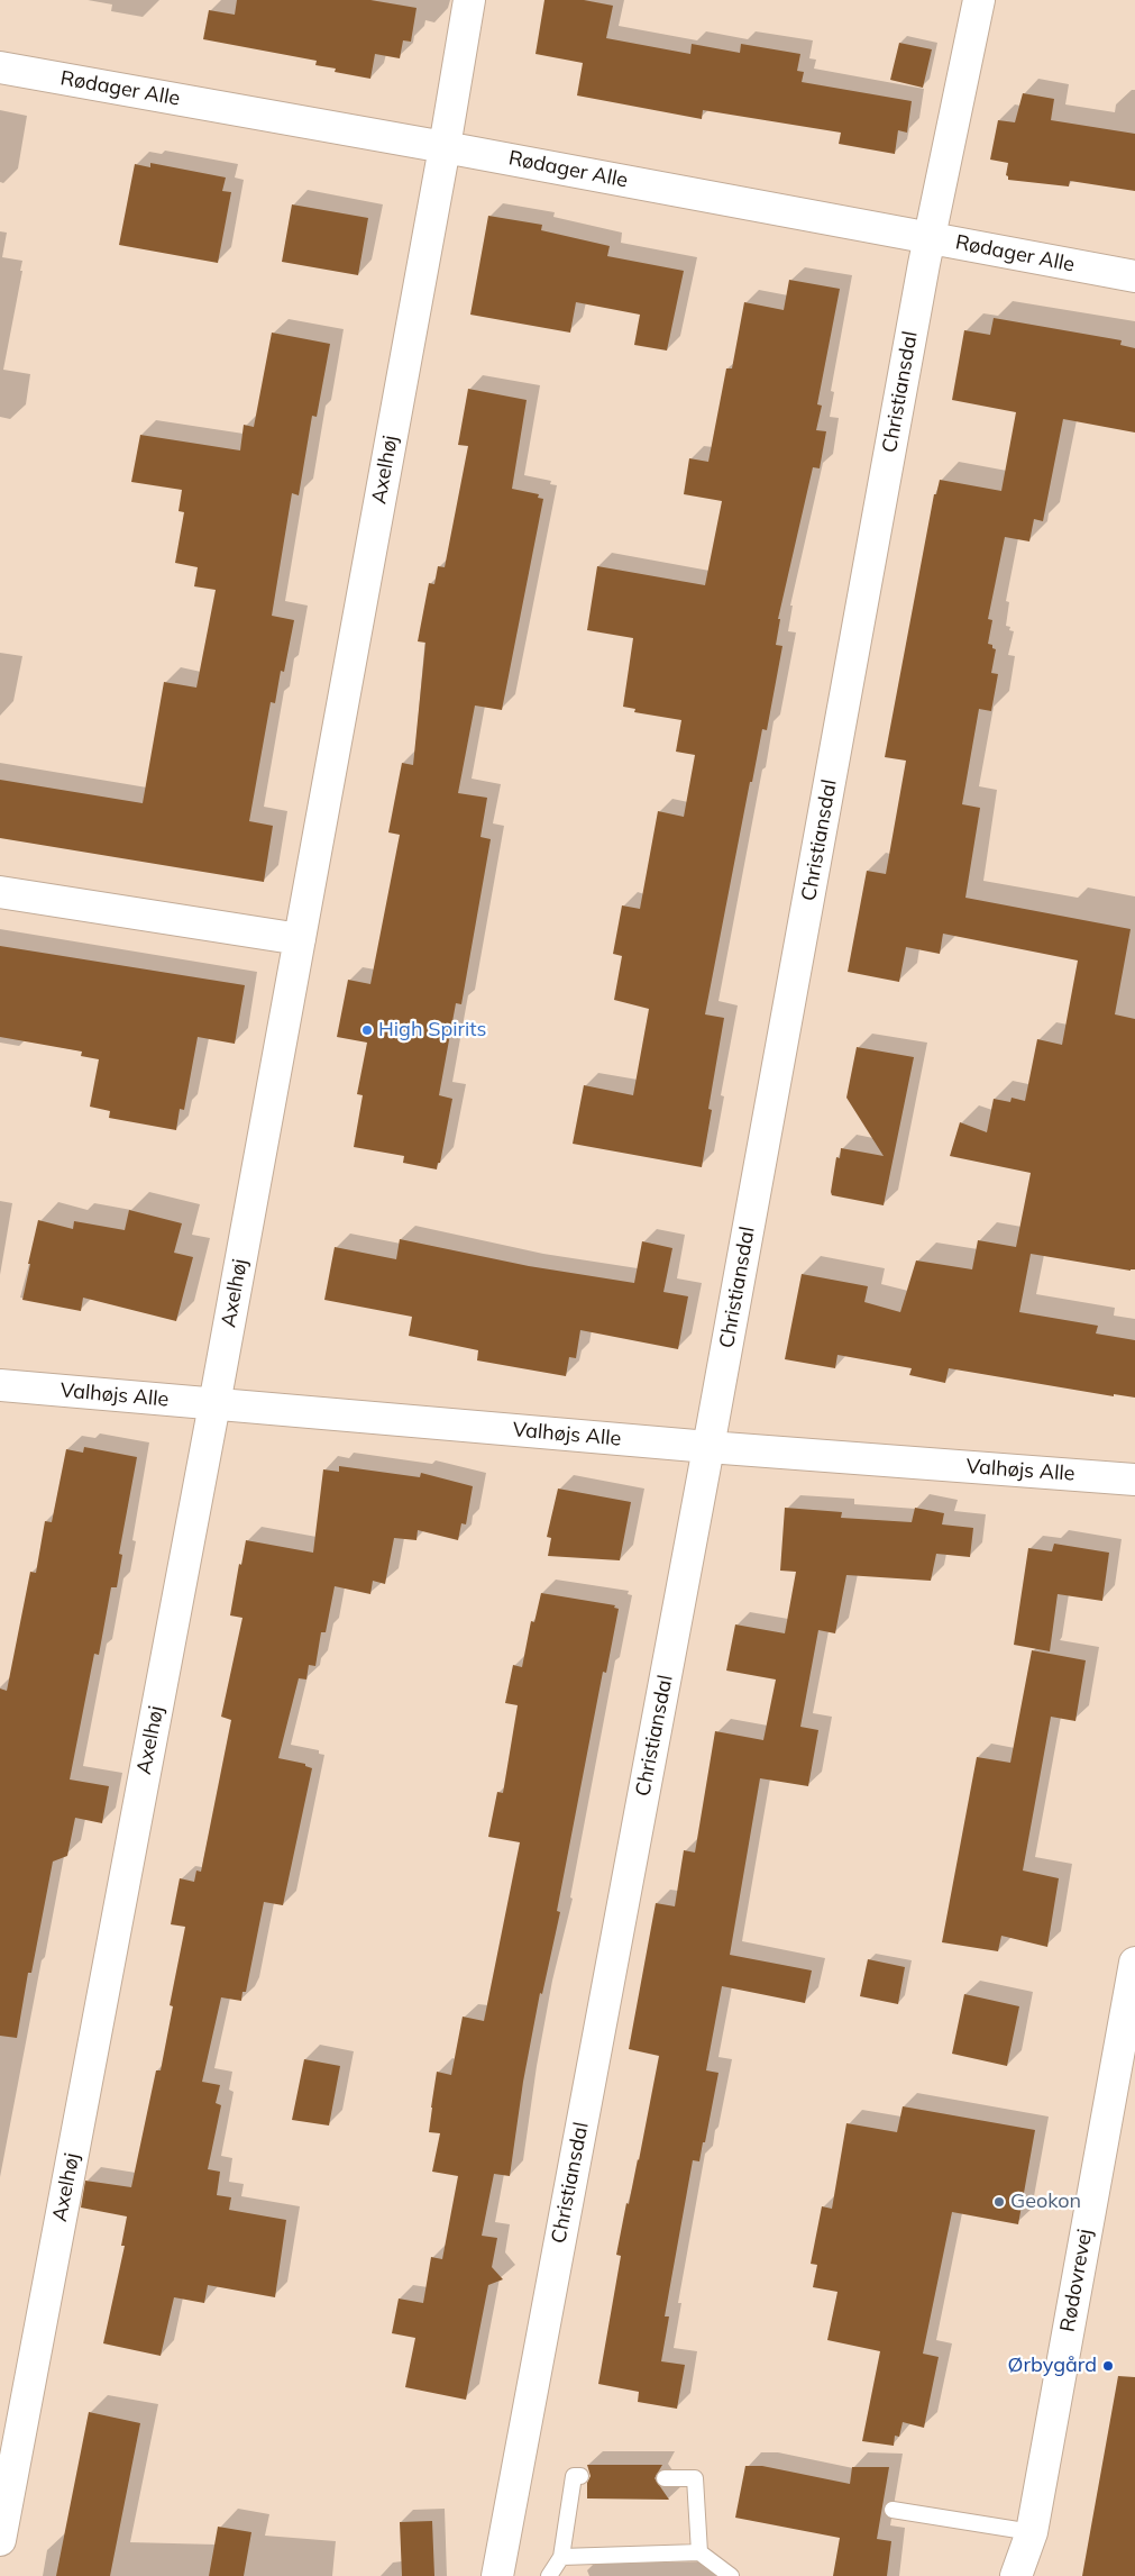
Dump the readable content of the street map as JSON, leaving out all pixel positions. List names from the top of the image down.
{
  "streets": {
    "street": [
      "Rødager Alle",
      "Christiansdal",
      "Axelhøj",
      "Valhøjs Alle",
      "Rødovrevej"
    ]
  },
  "crossings": [
    ["Rødager Alle", "Christiansdal"],
    ["Rødager Alle", "Axelhøj"],
    ["Christiansdal", "Valhøjs Alle"],
    ["Axelhøj", "Valhøjs Alle"]
  ],
  "places": ["High Spirits", "Geokon", "Ørbygård"]
}
